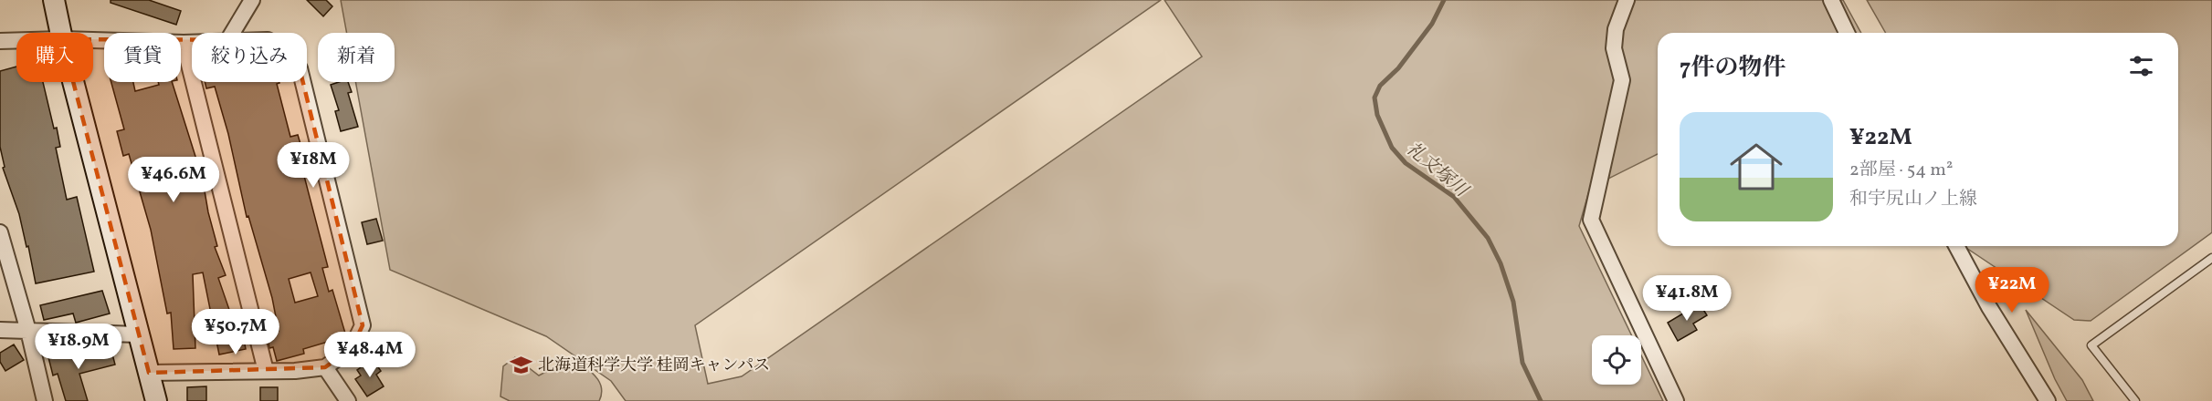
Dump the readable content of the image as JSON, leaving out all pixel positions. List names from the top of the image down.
{
  "water": ["礼文塚川"],
  "places": {
    "school or university": ["北海道科学大学 桂岡キャンパス"]
  },
  "page": {
    "chip": [
      "購入",
      "賃貸",
      "絞り込み",
      "新着"
    ],
    "heading": "7件の物件",
    "list": [
      {
        "name": "¥22M",
        "note": "2部屋 · 54 m² · 和宇尻山ノ上線"
      }
    ],
    "price": [
      "¥18M",
      "¥46.6M",
      "¥22M",
      "¥41.8M",
      "¥50.7M",
      "¥18.9M",
      "¥48.4M"
    ]
  }
}
